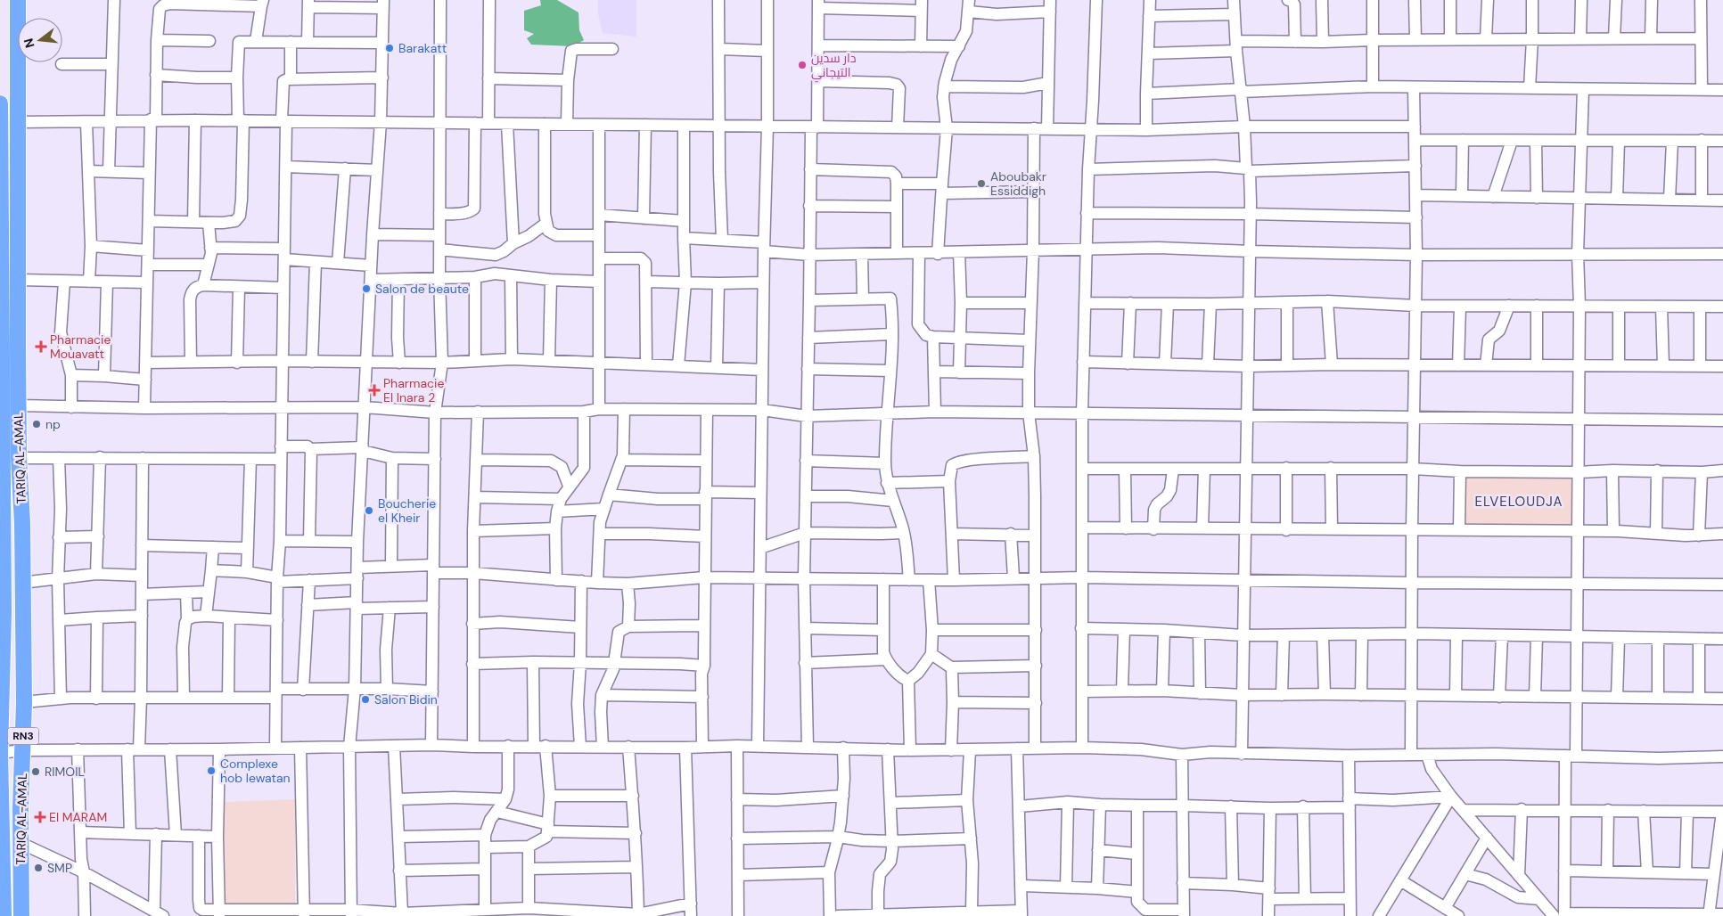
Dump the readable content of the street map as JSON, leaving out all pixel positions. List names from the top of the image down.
{
  "streets": {
    "highway": ["TARIQ AL-AMAL", "RN3"]
  },
  "districts": ["ELVELOUDJA"],
  "places": {
    "other": [
      "Barakatt",
      "دار سدين التيجاني",
      "Aboubakr Essiddigh",
      "Salon de beaute",
      "np",
      "Boucherie el Kheir",
      "Salon Bidin",
      "Complexe hob lewatan",
      "RIMOIL",
      "SMP"
    ],
    "health": ["Pharmacie Mouavatt", "Pharmacie El Inara 2", "El MARAM"]
  },
  "north": "left"
}
